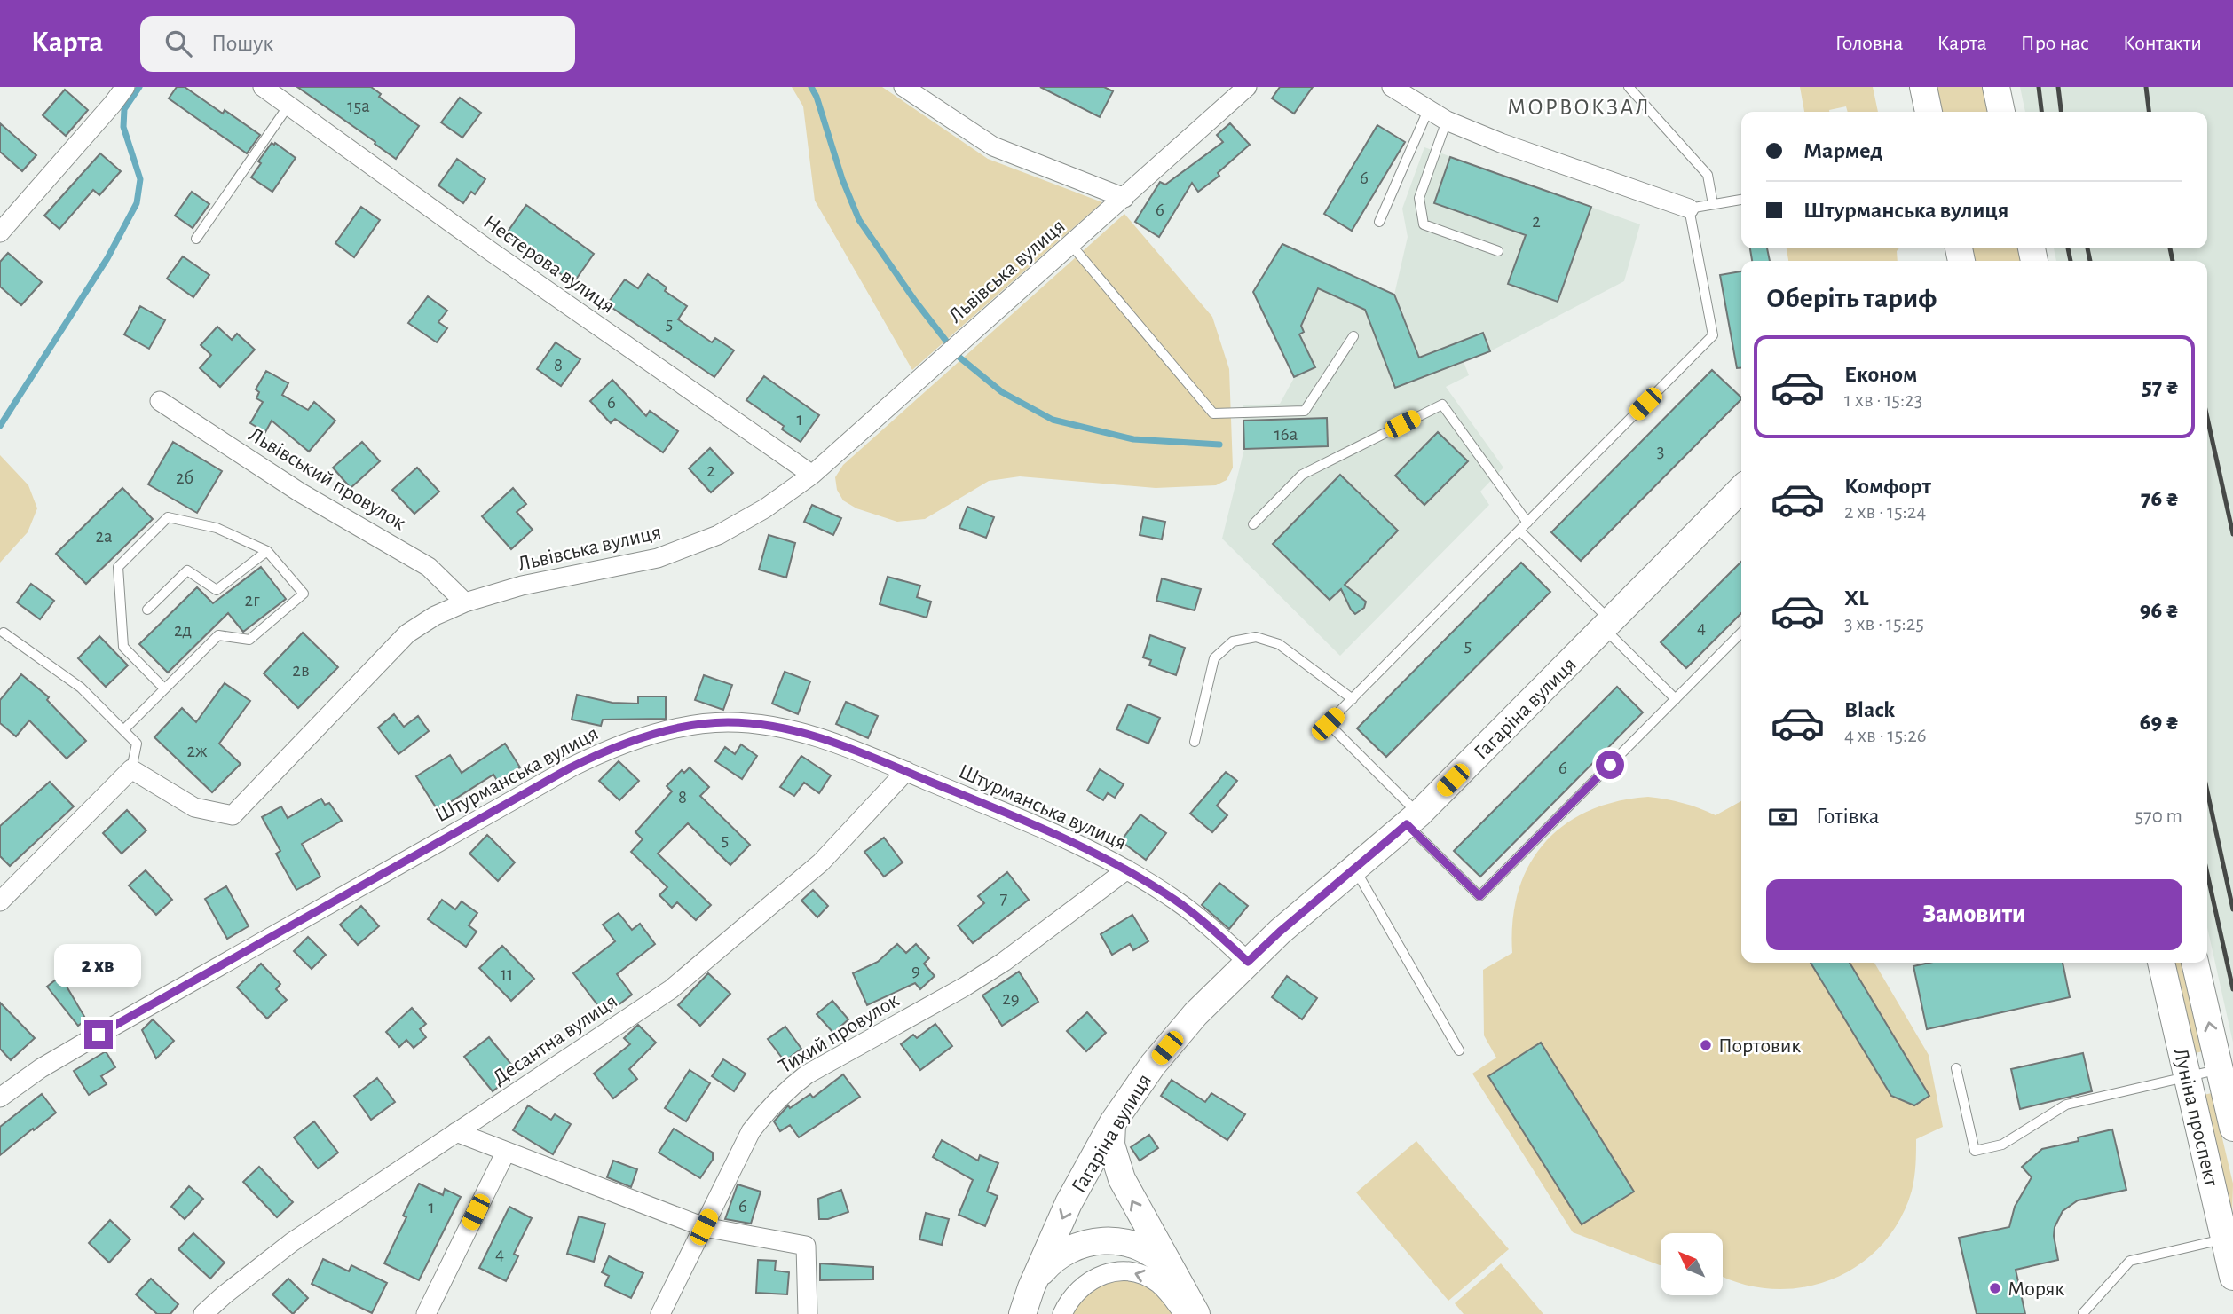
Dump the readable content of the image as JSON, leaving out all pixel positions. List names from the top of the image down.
{
  "streets": {
    "street": [
      "Нестерова вулиця",
      "Львівська вулиця",
      "Львівський провулок",
      "Гагаріна вулиця",
      "Штурманська вулиця",
      "Тихий провулок",
      "Десантна вулиця",
      "Луніна проспект"
    ]
  },
  "crossings": [
    ["Нестерова вулиця", "Львівська вулиця"],
    ["Львівська вулиця", "Львівський провулок"],
    ["Гагаріна вулиця", "Штурманська вулиця"],
    ["Штурманська вулиця", "Тихий провулок"],
    ["Штурманська вулиця", "Десантна вулиця"]
  ],
  "districts": ["МОРВОКЗАЛ"],
  "places": ["Портовик", "Моряк"],
  "house_numbers": [
    "15а",
    "6",
    "6",
    "2",
    "5",
    "8",
    "6",
    "1",
    "16а",
    "3",
    "2",
    "2б",
    "2а",
    "2г",
    "4",
    "2д",
    "5",
    "2в",
    "2ж",
    "6",
    "8",
    "5",
    "7",
    "9",
    "11",
    "29",
    "6",
    "1",
    "4"
  ],
  "north": "top left",
  "page": {
    "header": "Карта",
    "search": "Пошук",
    "nav": [
      "Головна",
      "Карта",
      "Про нас",
      "Контакти"
    ],
    "banner": ["Мармед", "Штурманська вулиця"],
    "heading": "Оберіть тариф",
    "list": [
      {
        "name": "Економ",
        "note": "1 хв · 15:23",
        "value": "57 ₴"
      },
      {
        "name": "Комфорт",
        "note": "2 хв · 15:24",
        "value": "76 ₴"
      },
      {
        "name": "XL",
        "note": "3 хв · 15:25",
        "value": "96 ₴"
      },
      {
        "name": "Black",
        "note": "4 хв · 15:26",
        "value": "69 ₴"
      }
    ],
    "pay": ["Готівка", "570 m"],
    "buttons": "Замовити",
    "bubble": "2 хв"
  }
}
